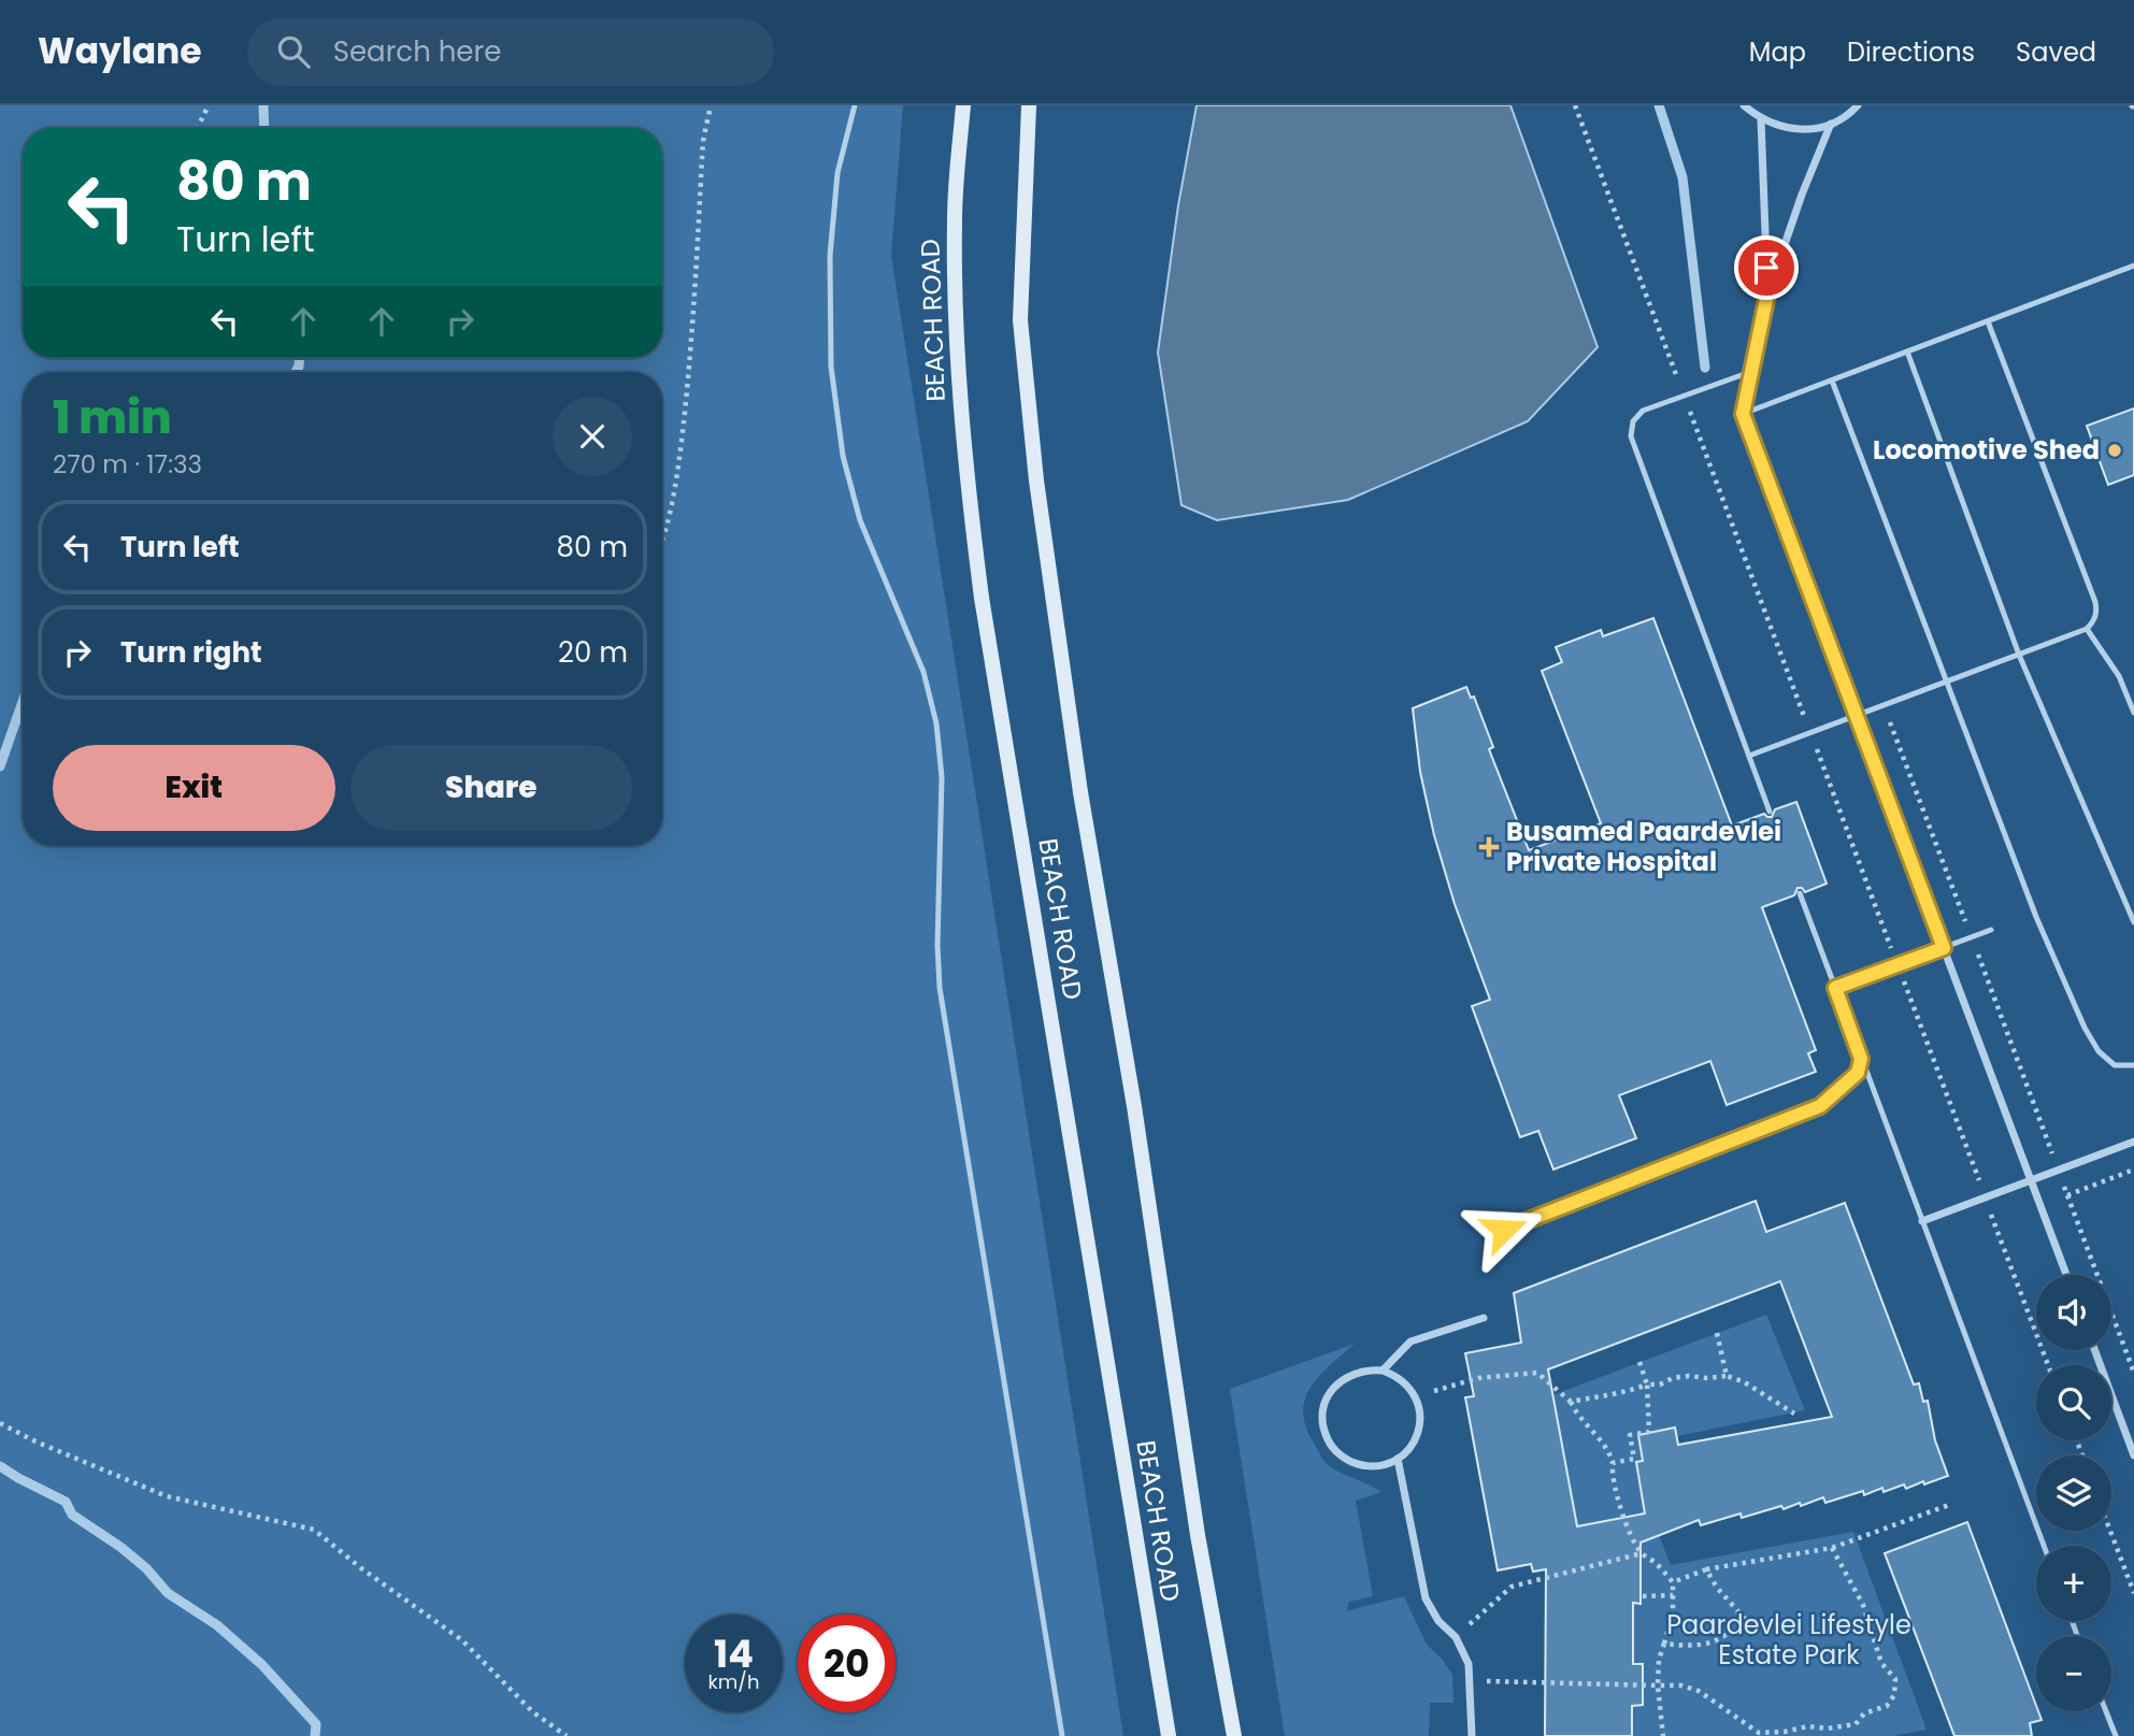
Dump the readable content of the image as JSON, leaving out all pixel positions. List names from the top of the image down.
{
  "streets": {
    "main road": ["BEACH ROAD"]
  },
  "parks": ["Paardevlei Lifestyle Estate Park"],
  "places": {
    "other": ["Locomotive Shed"],
    "health": ["Busamed Paardevlei Private Hospital"]
  },
  "page": {
    "header": "Waylane",
    "search": "Search here",
    "nav": ["Map", "Directions", "Saved"],
    "turn": ["80 m", "Turn left"],
    "heading": ["1 min", "270 m · 17:33"],
    "list": [
      {
        "name": "Turn left",
        "value": "80 m"
      },
      {
        "name": "Turn right",
        "value": "20 m"
      }
    ],
    "buttons": ["Exit", "Share"],
    "map_buttons": ["+", "−"],
    "speed": "14 km/h",
    "limit": "20"
  }
}
